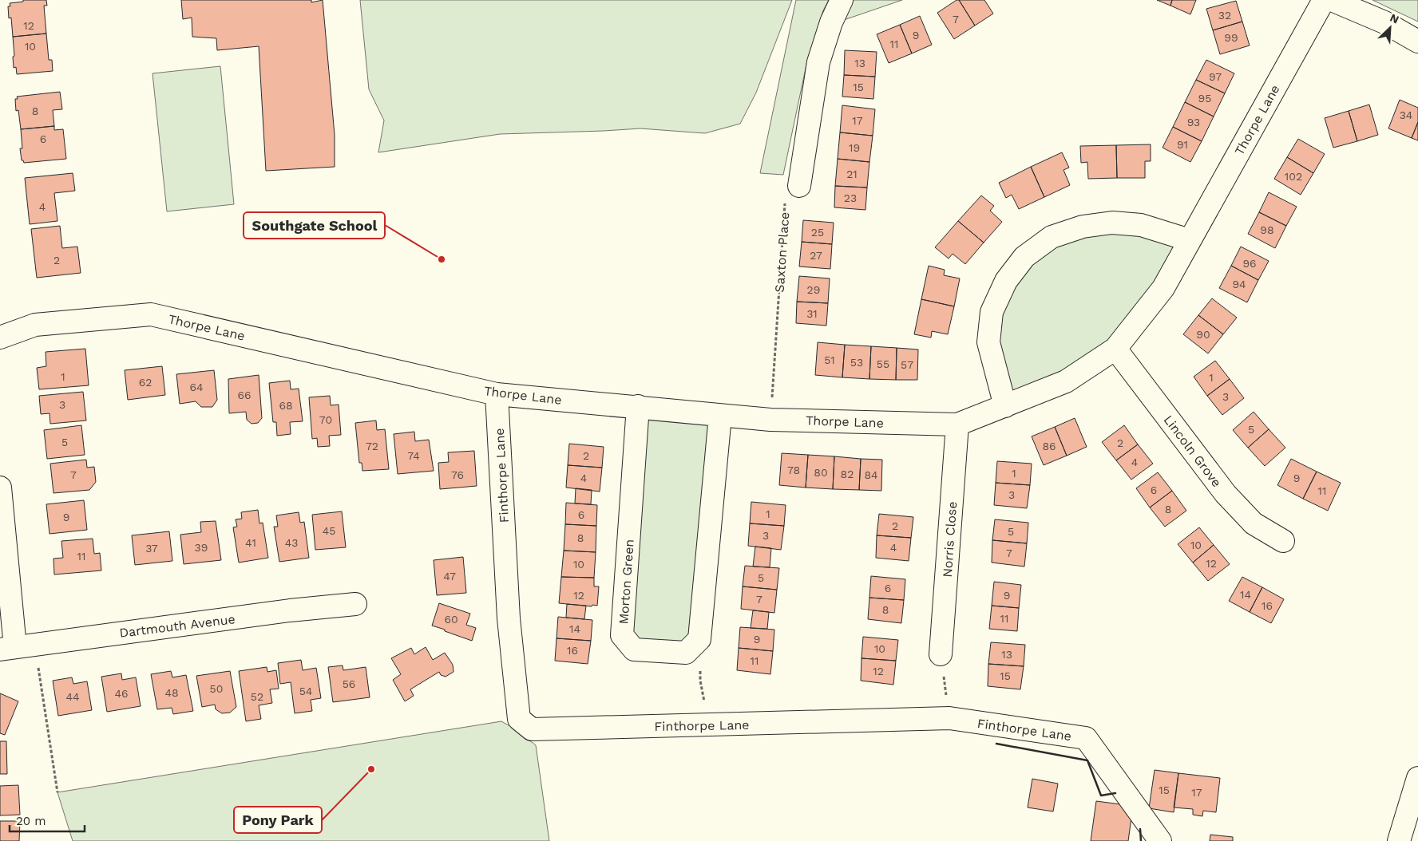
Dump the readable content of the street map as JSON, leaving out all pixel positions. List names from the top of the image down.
{
  "streets": {
    "street": [
      "Thorpe Lane",
      "Lincoln Grove",
      "Finthorpe Lane",
      "Norris Close",
      "Morton Green",
      "Dartmouth Avenue"
    ],
    "path": ["Saxton Place"]
  },
  "crossings": [
    ["Thorpe Lane", "Saxton Place"],
    ["Thorpe Lane", "Lincoln Grove"],
    ["Thorpe Lane", "Finthorpe Lane"],
    ["Thorpe Lane", "Norris Close"],
    ["Thorpe Lane", "Morton Green"]
  ],
  "places": ["Southgate School", "Pony Park"],
  "house_numbers": [
    "32",
    "7",
    "12",
    "9",
    "99",
    "11",
    "10",
    "13",
    "97",
    "15",
    "95",
    "8",
    "34",
    "17",
    "93",
    "6",
    "91",
    "19",
    "21",
    "102",
    "23",
    "4",
    "98",
    "25",
    "27",
    "2",
    "96",
    "94",
    "29",
    "31",
    "90",
    "51",
    "53",
    "55",
    "57",
    "1",
    "1",
    "62",
    "64",
    "66",
    "3",
    "3",
    "68",
    "70",
    "5",
    "5",
    "2",
    "72",
    "86",
    "74",
    "2",
    "4",
    "78",
    "80",
    "1",
    "82",
    "7",
    "76",
    "84",
    "4",
    "9",
    "6",
    "11",
    "3",
    "8",
    "1",
    "6",
    "9",
    "2",
    "45",
    "5",
    "3",
    "8",
    "41",
    "43",
    "10",
    "39",
    "4",
    "37",
    "7",
    "11",
    "12",
    "10",
    "47",
    "5",
    "6",
    "14",
    "12",
    "9",
    "7",
    "16",
    "8",
    "11",
    "60",
    "14",
    "9",
    "10",
    "16",
    "13",
    "11",
    "12",
    "15",
    "56",
    "50",
    "54",
    "48",
    "46",
    "44",
    "52",
    "15",
    "17"
  ],
  "scale_bar": "20 m",
  "north": "top right"
}
